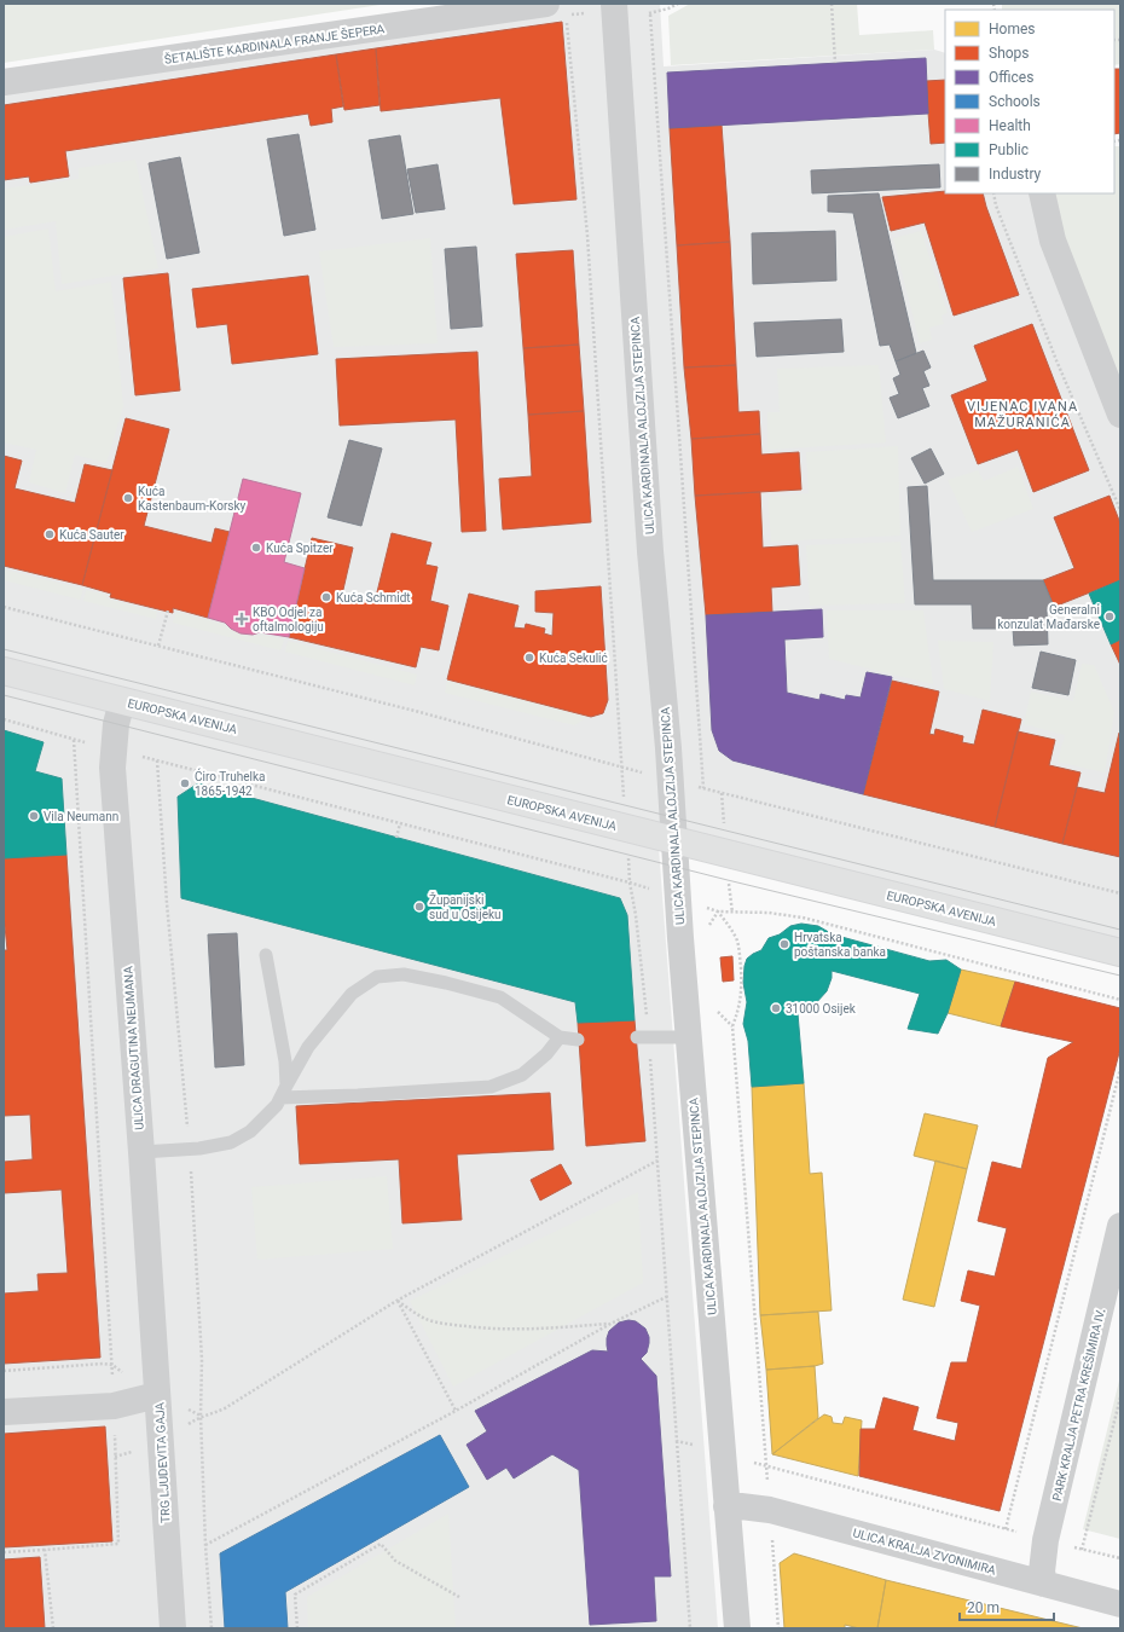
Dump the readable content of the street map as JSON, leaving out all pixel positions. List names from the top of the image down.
{
  "streets": {
    "street": [
      "ŠETALIŠTE KARDINALA FRANJE ŠEPERA",
      "ULICA KARDINALA ALOJZIJA STEPINCA",
      "EUROPSKA AVENIJA",
      "ULICA DRAGUTINA NEUMANA",
      "PARK KRALJA PETRA KREŠIMIRA IV.",
      "TRG LJUDEVITA GAJA",
      "ULICA KRALJA ZVONIMIRA"
    ]
  },
  "crossings": [
    ["ULICA KARDINALA ALOJZIJA STEPINCA", "EUROPSKA AVENIJA"],
    ["ULICA KARDINALA ALOJZIJA STEPINCA", "ULICA KRALJA ZVONIMIRA"],
    ["EUROPSKA AVENIJA", "ULICA DRAGUTINA NEUMANA"],
    ["ULICA DRAGUTINA NEUMANA", "TRG LJUDEVITA GAJA"],
    ["PARK KRALJA PETRA KREŠIMIRA IV.", "ULICA KRALJA ZVONIMIRA"]
  ],
  "districts": ["VIJENAC IVANA MAŽURANIĆA"],
  "places": {
    "other": [
      "Kuća Kastenbaum-Korsky",
      "Kuća Sauter",
      "Kuća Spitzer",
      "Kuća Schmidt",
      "Generalni konzulat Mađarske",
      "Kuća Sekulić",
      "Ćiro Truhelka 1865-1942",
      "Vila Neumann",
      "Županijski sud u Osijeku",
      "Hrvatska poštanska banka",
      "31000 Osijek"
    ],
    "health": ["KBO Odjel za oftalmologiju"]
  },
  "legend": [
    "Homes",
    "Shops",
    "Offices",
    "Schools",
    "Health",
    "Public",
    "Industry"
  ],
  "scale_bar": "20 m"
}
